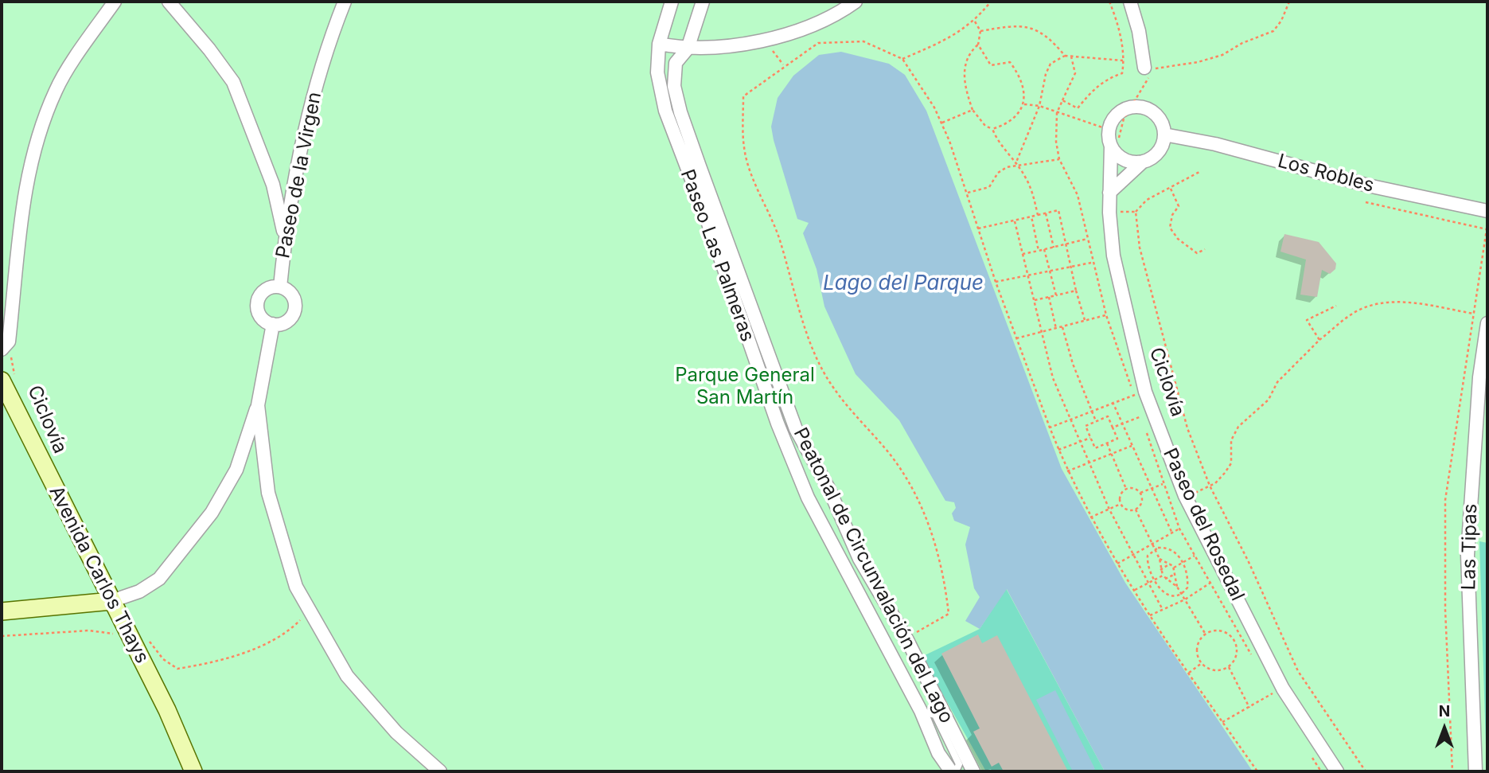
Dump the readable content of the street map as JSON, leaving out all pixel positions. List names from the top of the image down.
{
  "streets": {
    "street": [
      "Los Robles",
      "Paseo de la Virgen",
      "Paseo Las Palmeras",
      "Paseo del Rosedal",
      "Las Tipas",
      "Avenida Carlos Thays",
      "Peatonal de Circunvalación del Lago"
    ],
    "path": ["Ciclovía"]
  },
  "crossings": [
    ["Los Robles", "Paseo del Rosedal"],
    ["Ciclovía", "Avenida Carlos Thays"]
  ],
  "water": ["Lago del Parque"],
  "parks": ["Parque General San Martín"],
  "north": "top"
}
